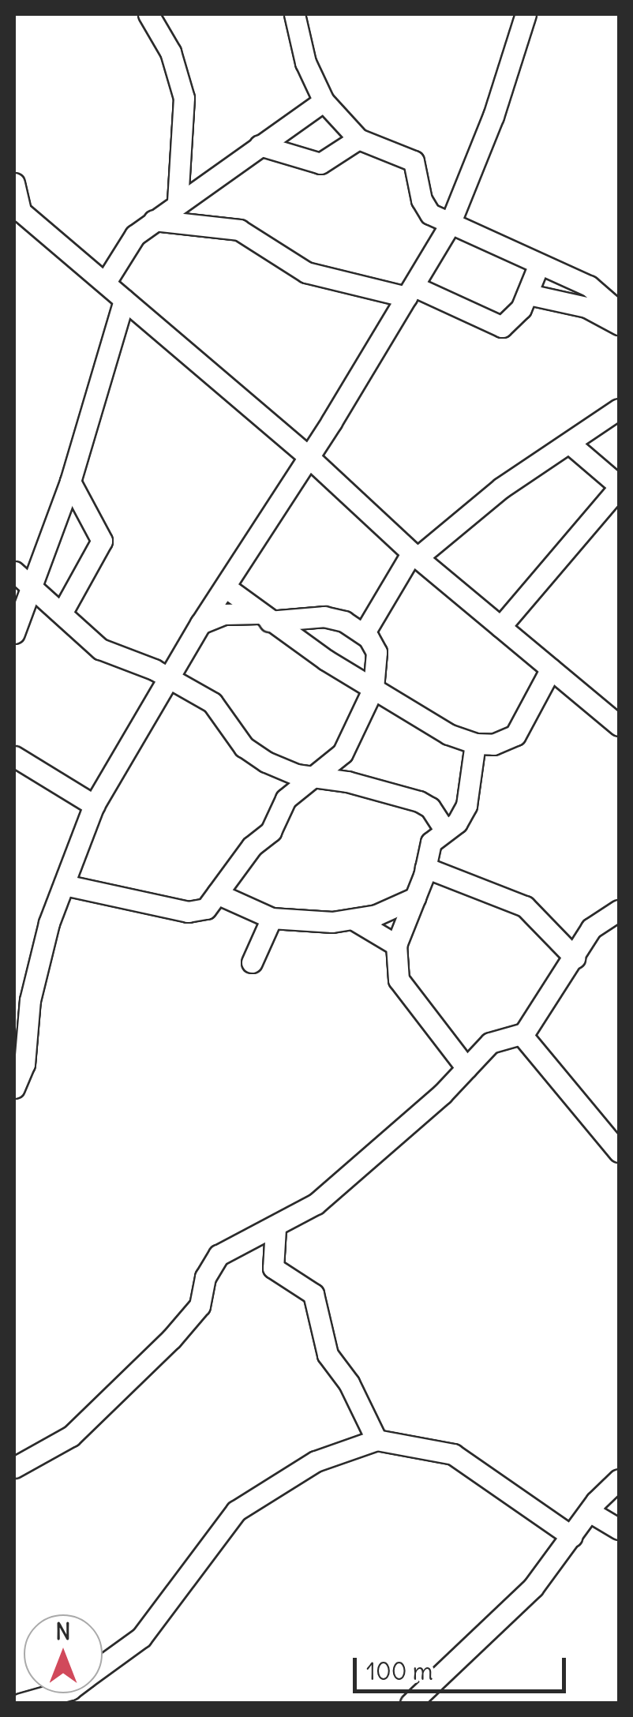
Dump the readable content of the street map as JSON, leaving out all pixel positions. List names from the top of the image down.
{
  "scale_bar": "100 m",
  "north": "top"
}
